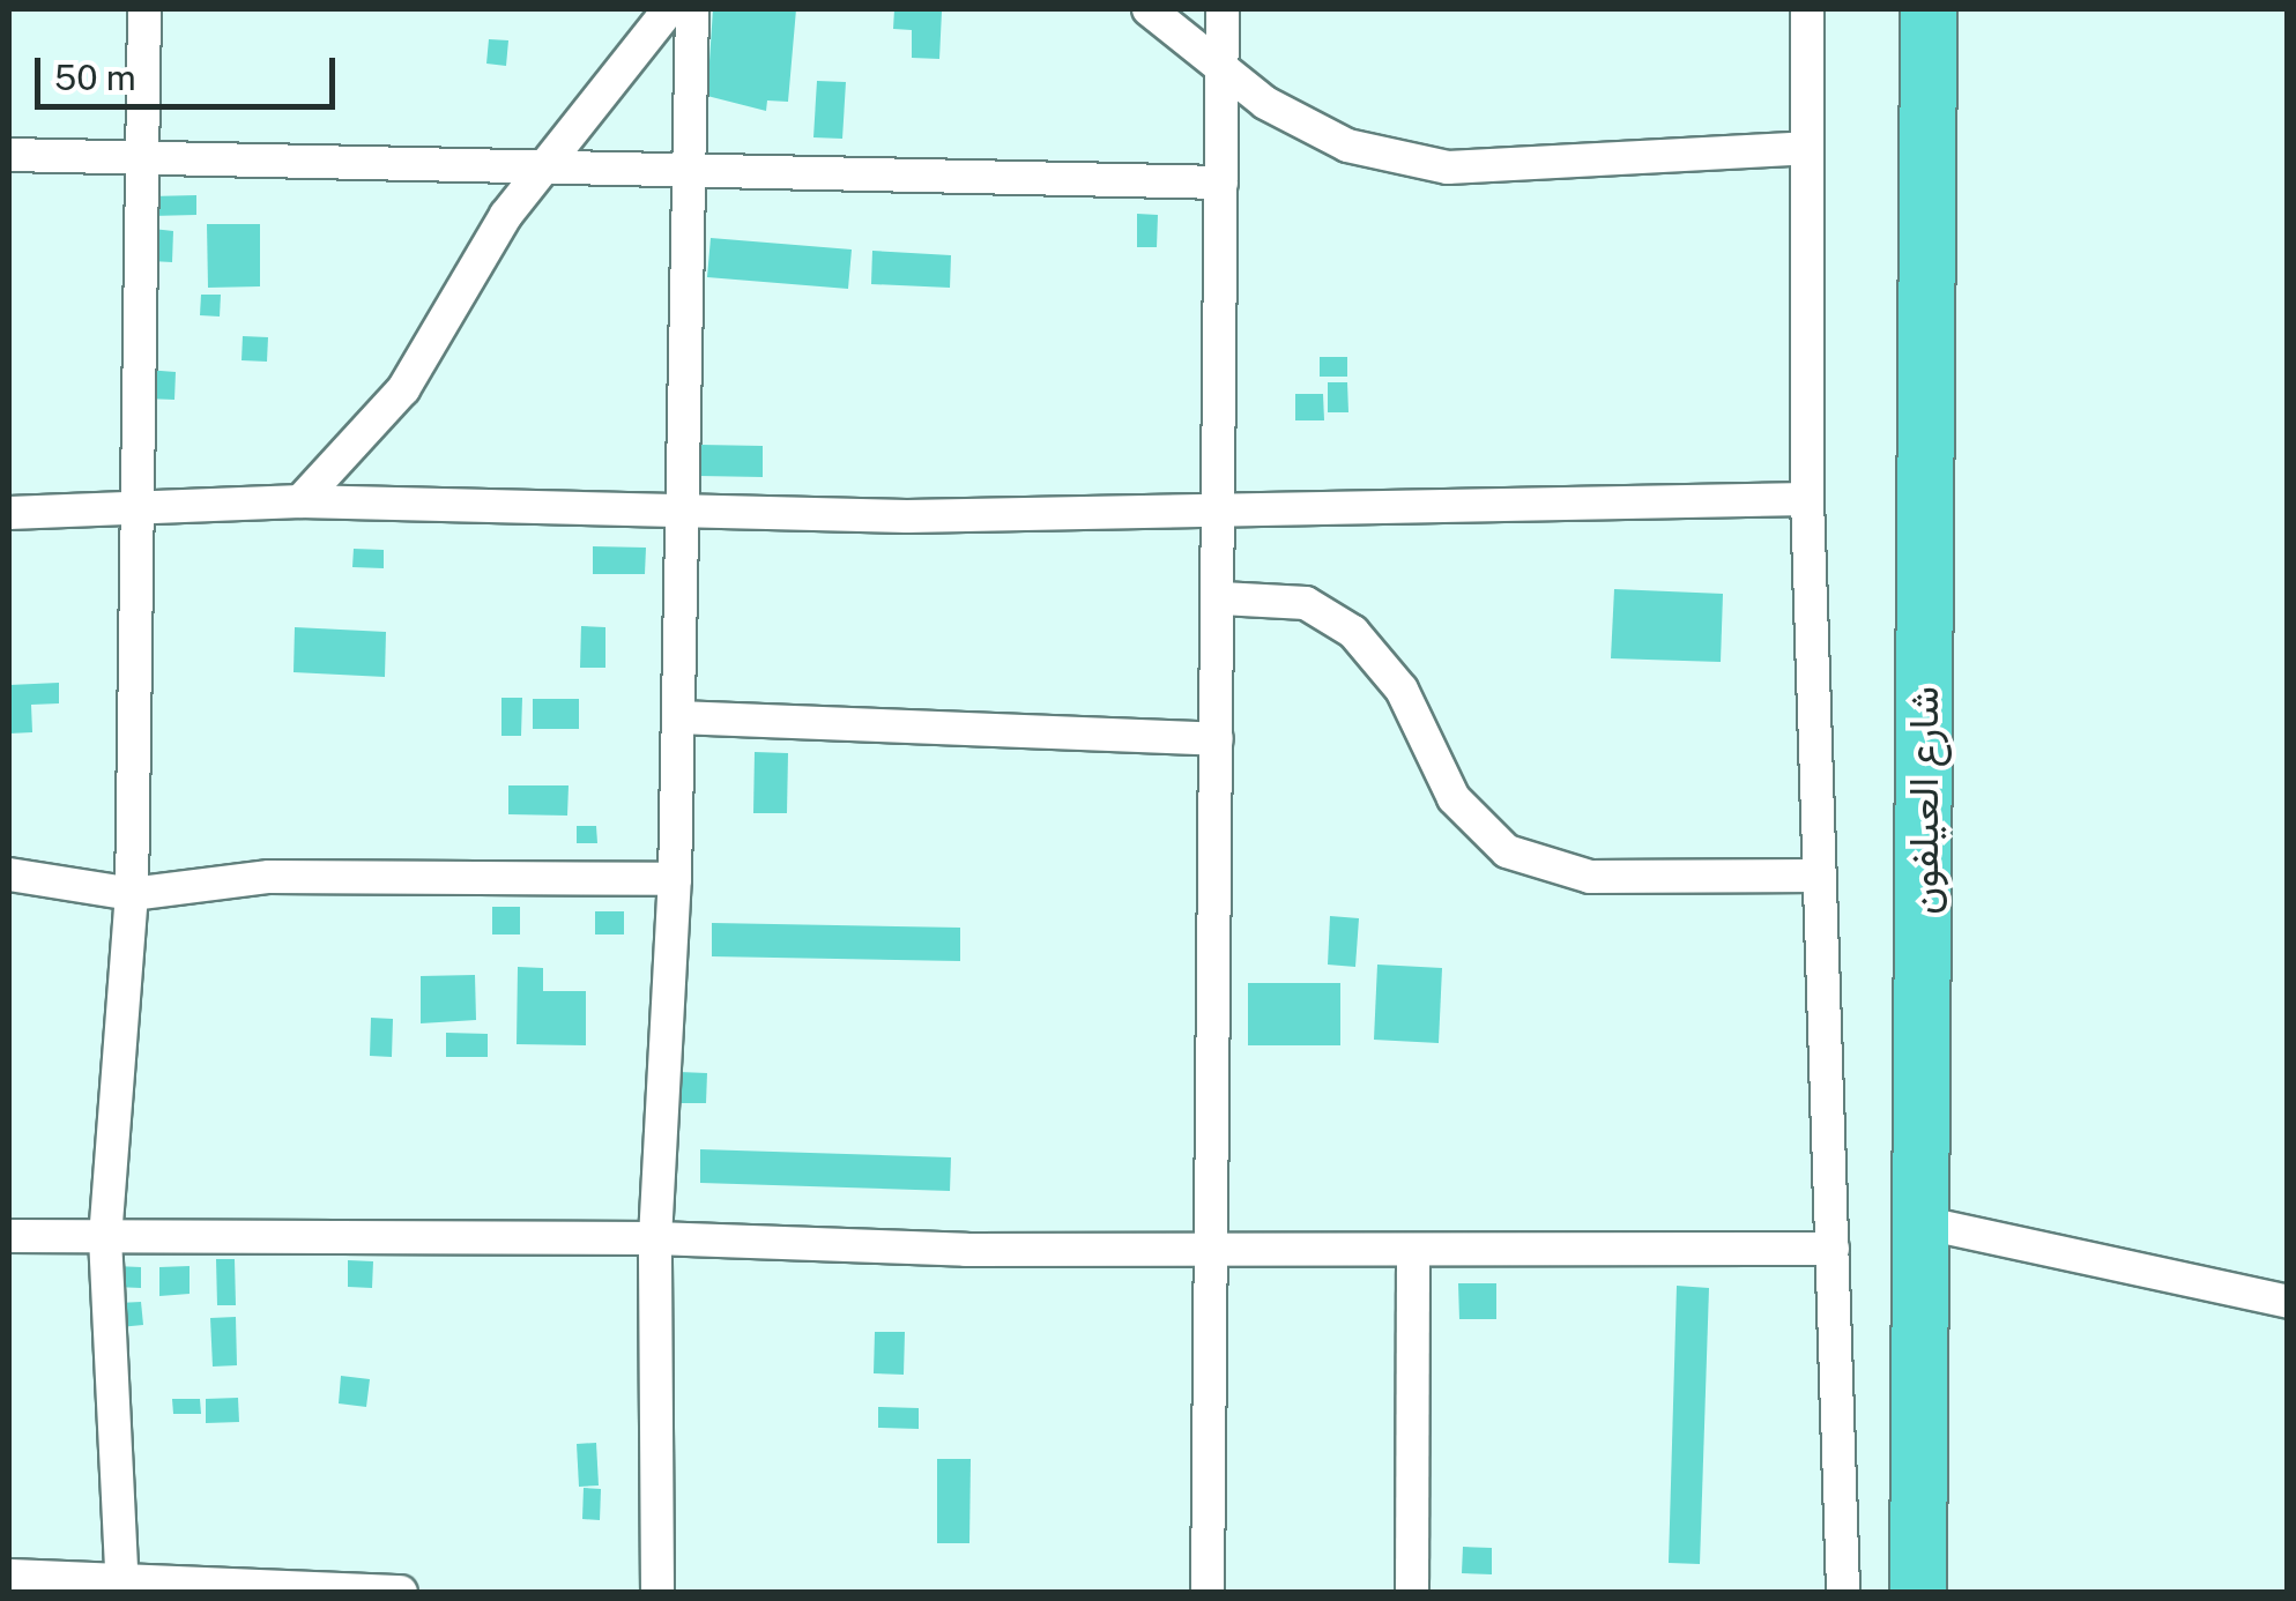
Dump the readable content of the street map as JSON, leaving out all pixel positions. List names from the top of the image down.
{
  "streets": {
    "highway": ["شارع العيلفون"]
  },
  "scale_bar": "50 m"
}
